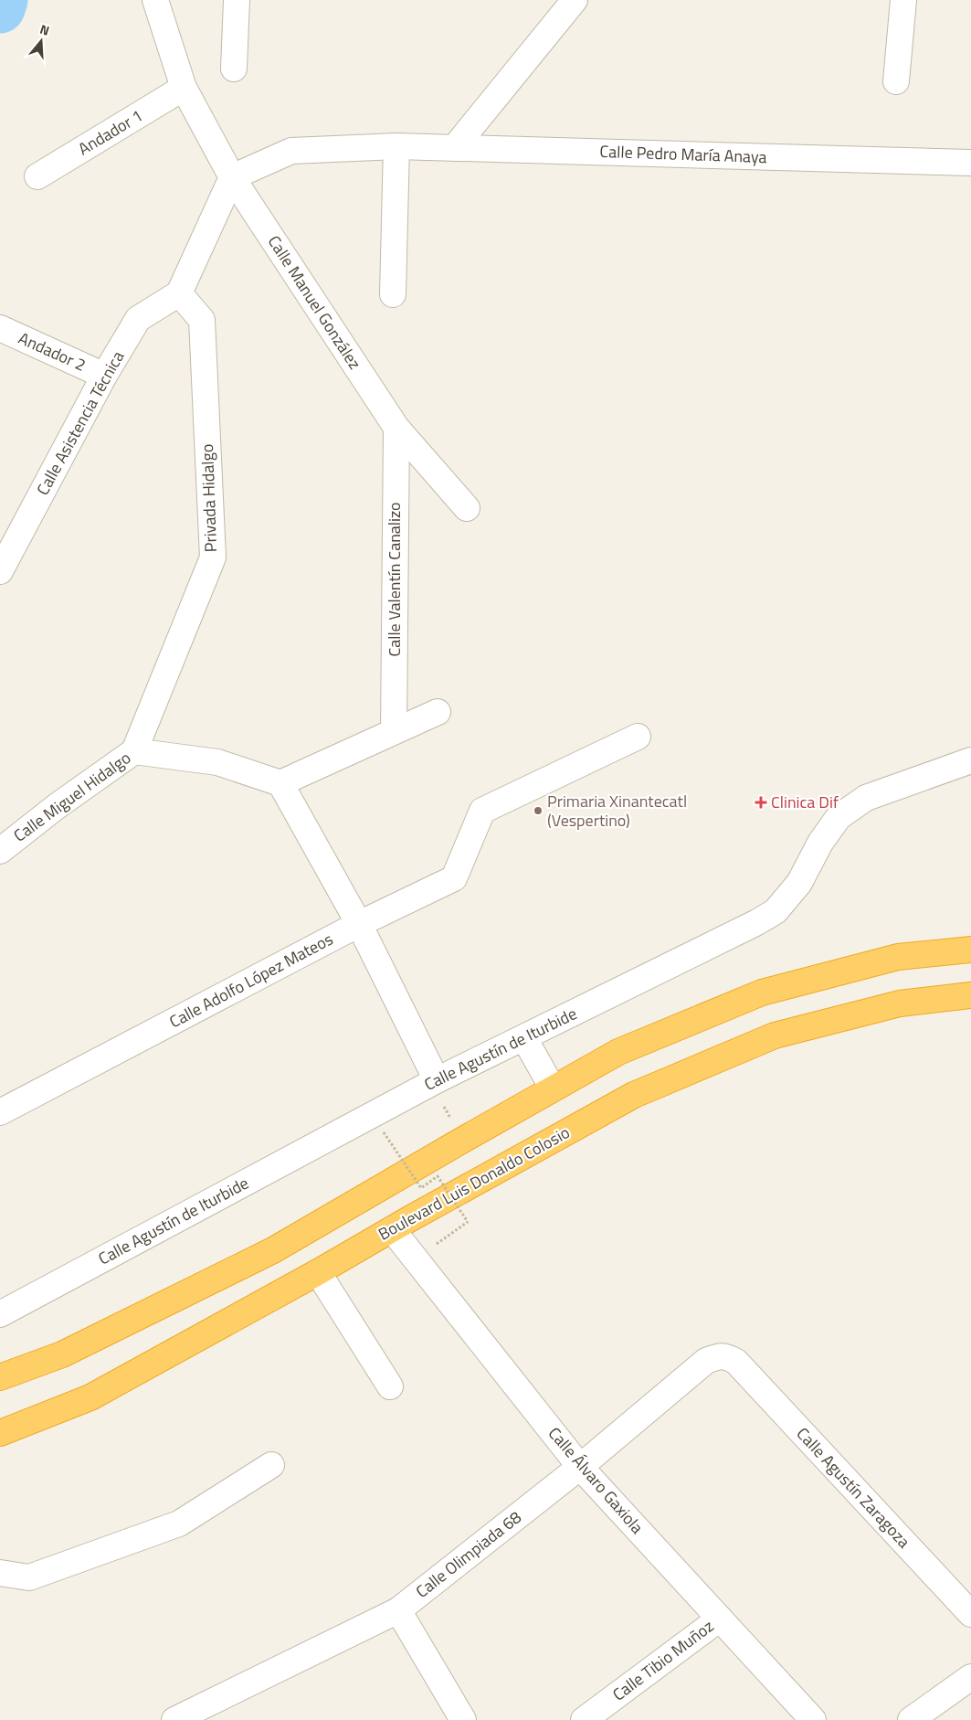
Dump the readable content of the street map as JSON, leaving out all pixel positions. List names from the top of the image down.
{
  "streets": {
    "highway": ["Boulevard Luis Donaldo Colosio"],
    "street": [
      "Andador 1",
      "Calle Pedro María Anaya",
      "Calle Manuel González",
      "Andador 2",
      "Calle Asistencia Técnica",
      "Privada Hidalgo",
      "Calle Valentín Canalizo",
      "Calle Miguel Hidalgo",
      "Calle Adolfo López Mateos",
      "Calle Agustín de Iturbide",
      "Calle Álvaro Gaxiola",
      "Calle Agustín Zaragoza",
      "Calle Olimpiada 68",
      "Calle Tibio Muñoz"
    ]
  },
  "crossings": [
    ["Andador 1", "Calle Manuel González"],
    ["Calle Pedro María Anaya", "Calle Manuel González"],
    ["Calle Manuel González", "Calle Valentín Canalizo"],
    ["Andador 2", "Calle Asistencia Técnica"],
    ["Calle Asistencia Técnica", "Privada Hidalgo"],
    ["Privada Hidalgo", "Calle Miguel Hidalgo"],
    ["Boulevard Luis Donaldo Colosio", "Calle Álvaro Gaxiola"],
    ["Calle Álvaro Gaxiola", "Calle Olimpiada 68"],
    ["Calle Álvaro Gaxiola", "Calle Tibio Muñoz"],
    ["Calle Agustín Zaragoza", "Calle Olimpiada 68"]
  ],
  "places": {
    "health": ["Clinica Dif"],
    "other": ["Primaria Xinantecatl (Vespertino)"]
  },
  "north": "top"
}
